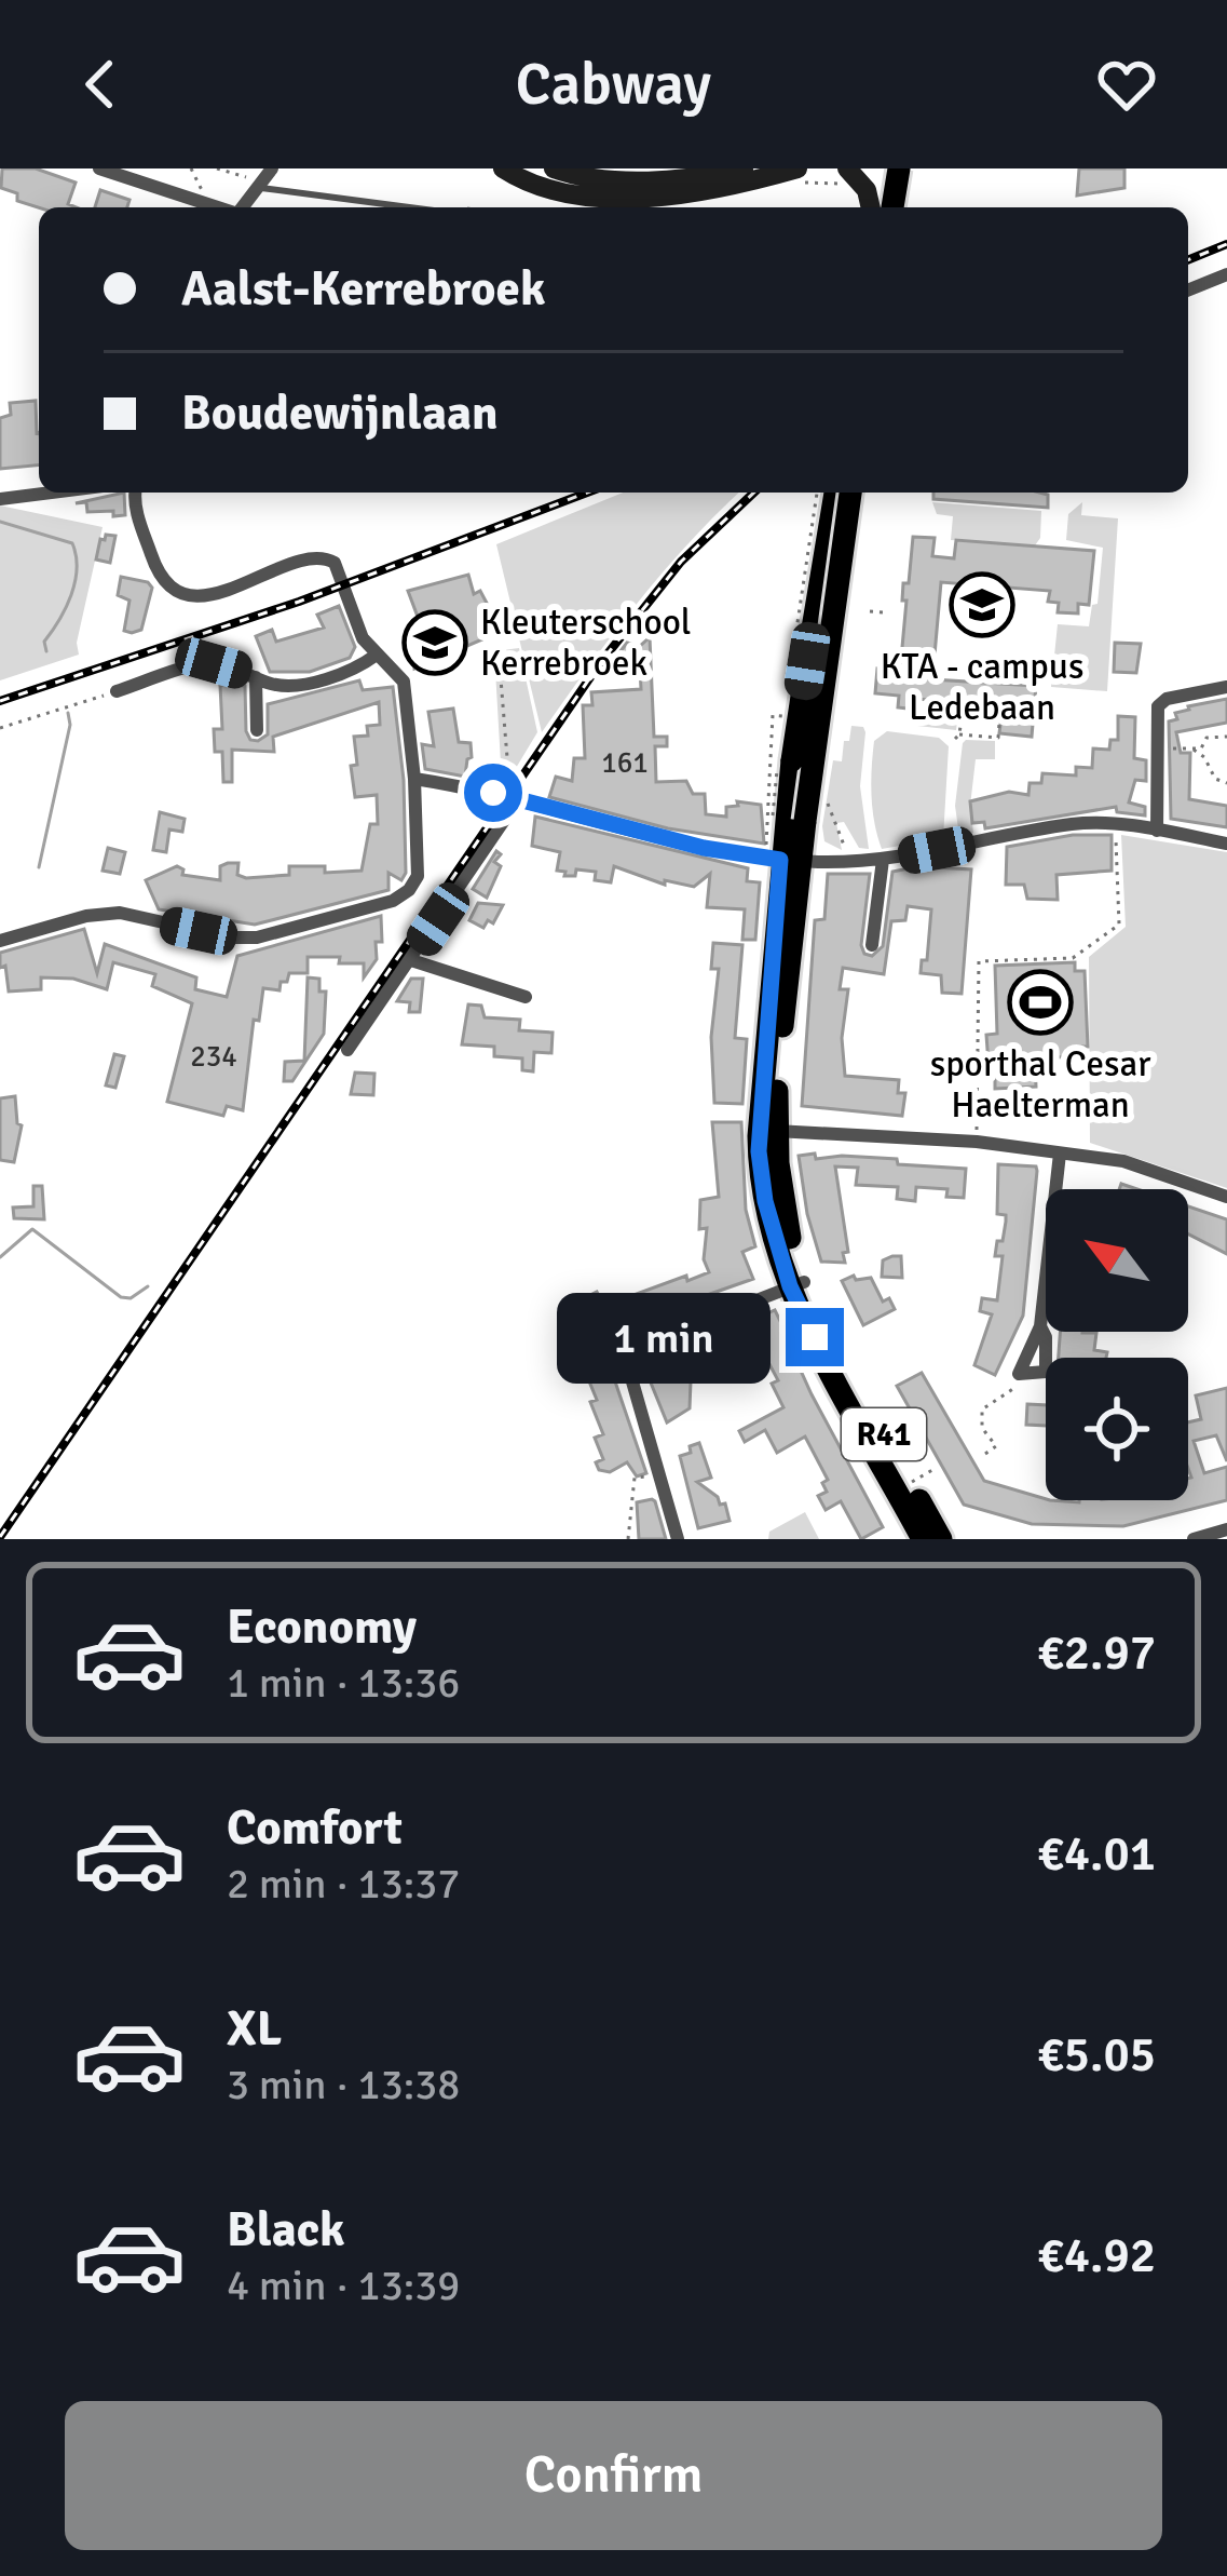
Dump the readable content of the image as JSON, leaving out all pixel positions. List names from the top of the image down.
{
  "streets": {
    "main road": ["R41"]
  },
  "places": {
    "school or university": ["KTA - campus Ledebaan", "Kleuterschool Kerrebroek"],
    "sports": ["sporthal Cesar Haelterman"]
  },
  "house_numbers": ["161", "234"],
  "north": "top left",
  "page": {
    "header": "Cabway",
    "banner": ["Aalst-Kerrebroek", "Boudewijnlaan"],
    "bubble": "1 min",
    "list": [
      {
        "name": "Economy",
        "note": "1 min · 13:36",
        "value": "€2.97"
      },
      {
        "name": "Comfort",
        "note": "2 min · 13:37",
        "value": "€4.01"
      },
      {
        "name": "XL",
        "note": "3 min · 13:38",
        "value": "€5.05"
      },
      {
        "name": "Black",
        "note": "4 min · 13:39",
        "value": "€4.92"
      }
    ],
    "buttons": "Confirm"
  }
}
